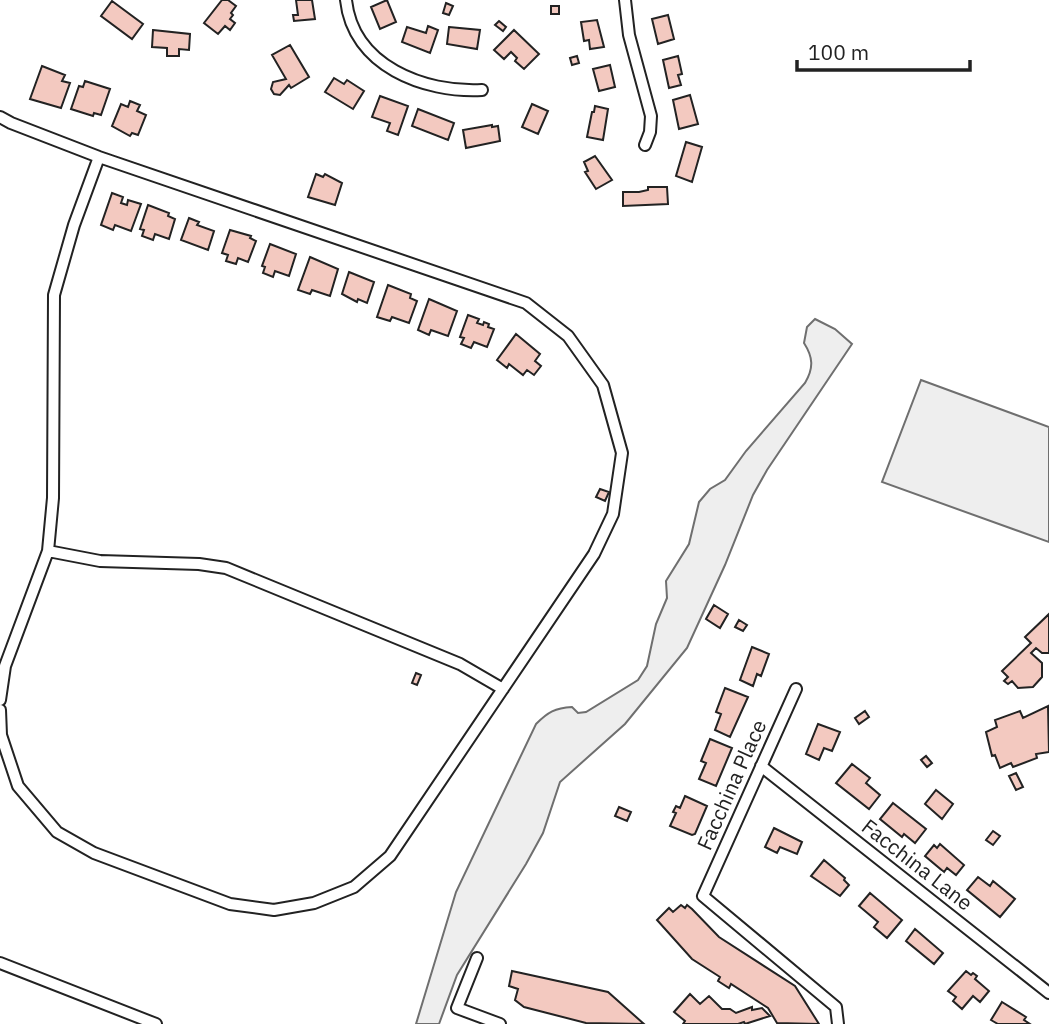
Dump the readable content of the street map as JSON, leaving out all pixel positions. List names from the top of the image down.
{
  "streets": {
    "street": ["Facchina Place", "Facchina Lane"]
  },
  "crossings": [
    ["Facchina Place", "Facchina Lane"]
  ],
  "scale_bar": "100 m"
}
